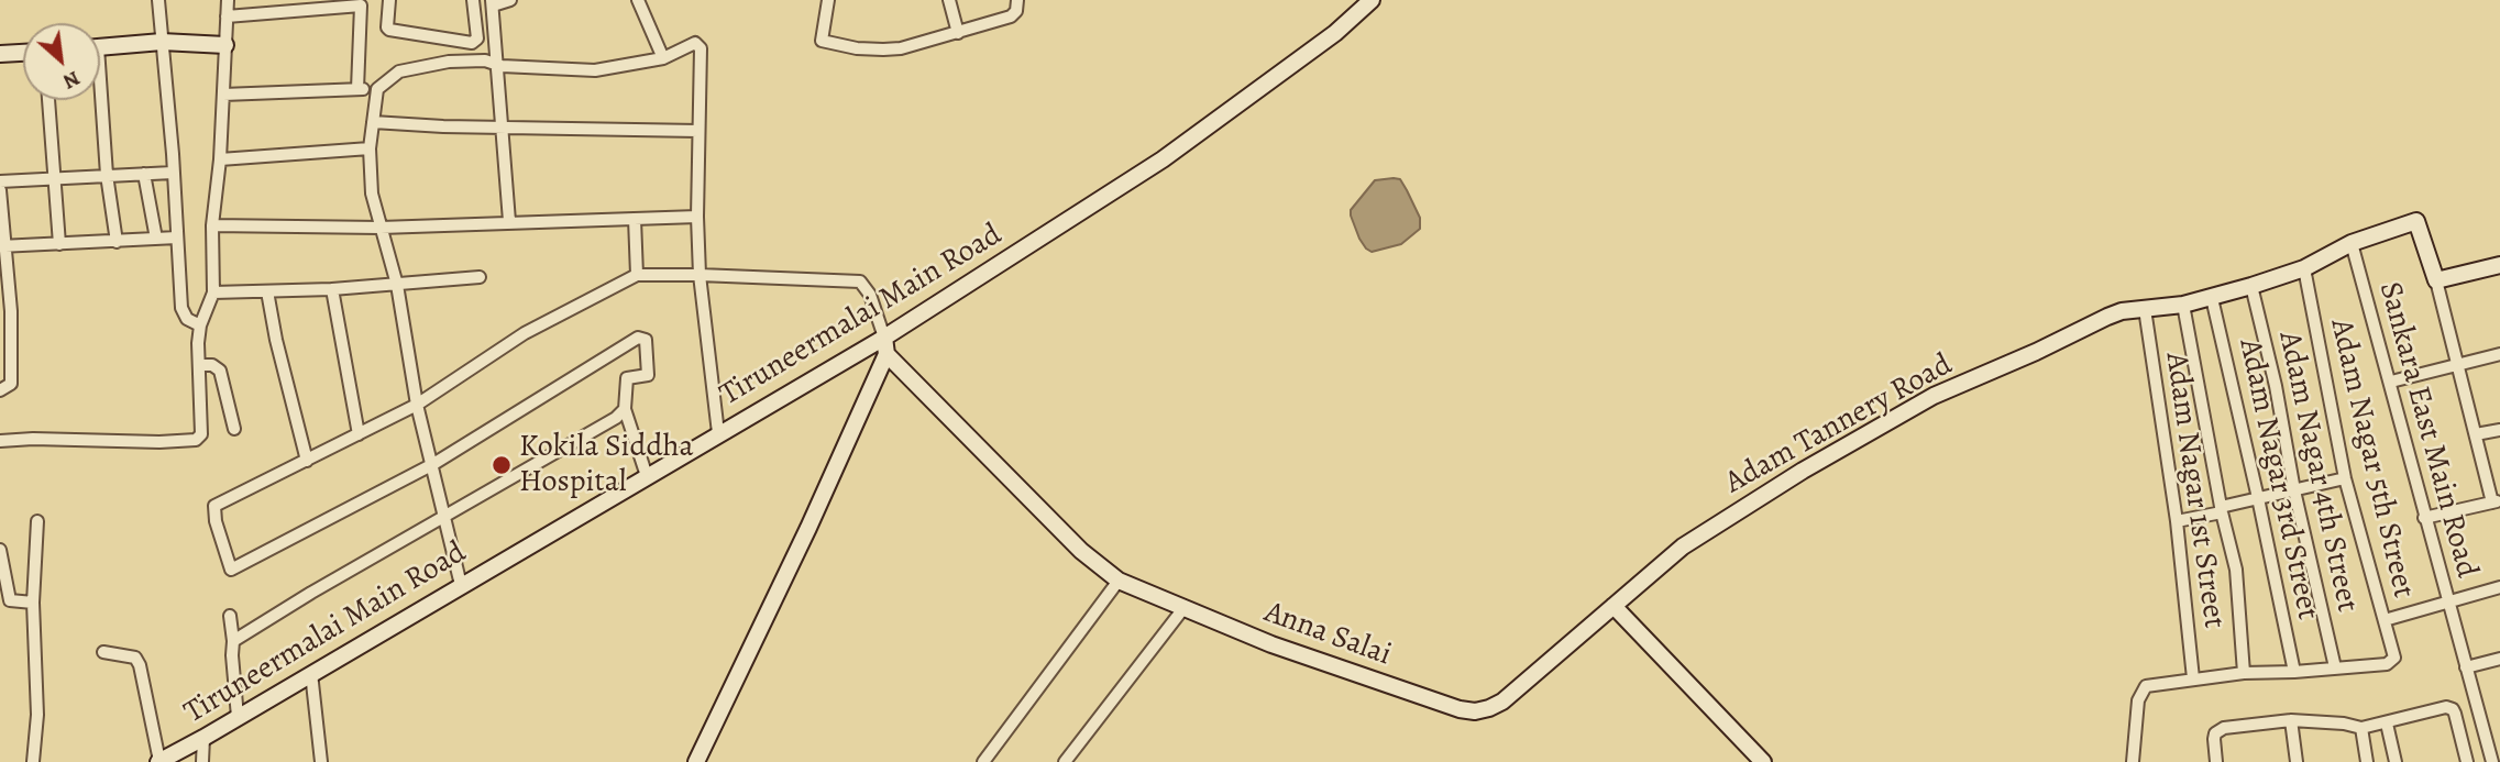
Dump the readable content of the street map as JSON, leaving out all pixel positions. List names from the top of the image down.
{
  "streets": {
    "street": [
      "Tiruneermalai Main Road",
      "Adam Tannery Road",
      "Sankara East Main Road",
      "Adam Nagar 5th Street",
      "Adam Nagar 4th Street",
      "Adam Nagar 3rd Street",
      "Adam Nagar 1st Street",
      "Anna Salai"
    ]
  },
  "crossings": [
    ["Adam Tannery Road", "Sankara East Main Road"],
    ["Adam Tannery Road", "Adam Nagar 5th Street"],
    ["Adam Tannery Road", "Adam Nagar 4th Street"],
    ["Adam Tannery Road", "Adam Nagar 3rd Street"],
    ["Adam Tannery Road", "Adam Nagar 1st Street"],
    ["Adam Tannery Road", "Anna Salai"],
    ["Adam Nagar 5th Street", "Adam Nagar 4th Street"]
  ],
  "places": ["Kokila Siddha Hospital"],
  "north": "bottom right"
}
